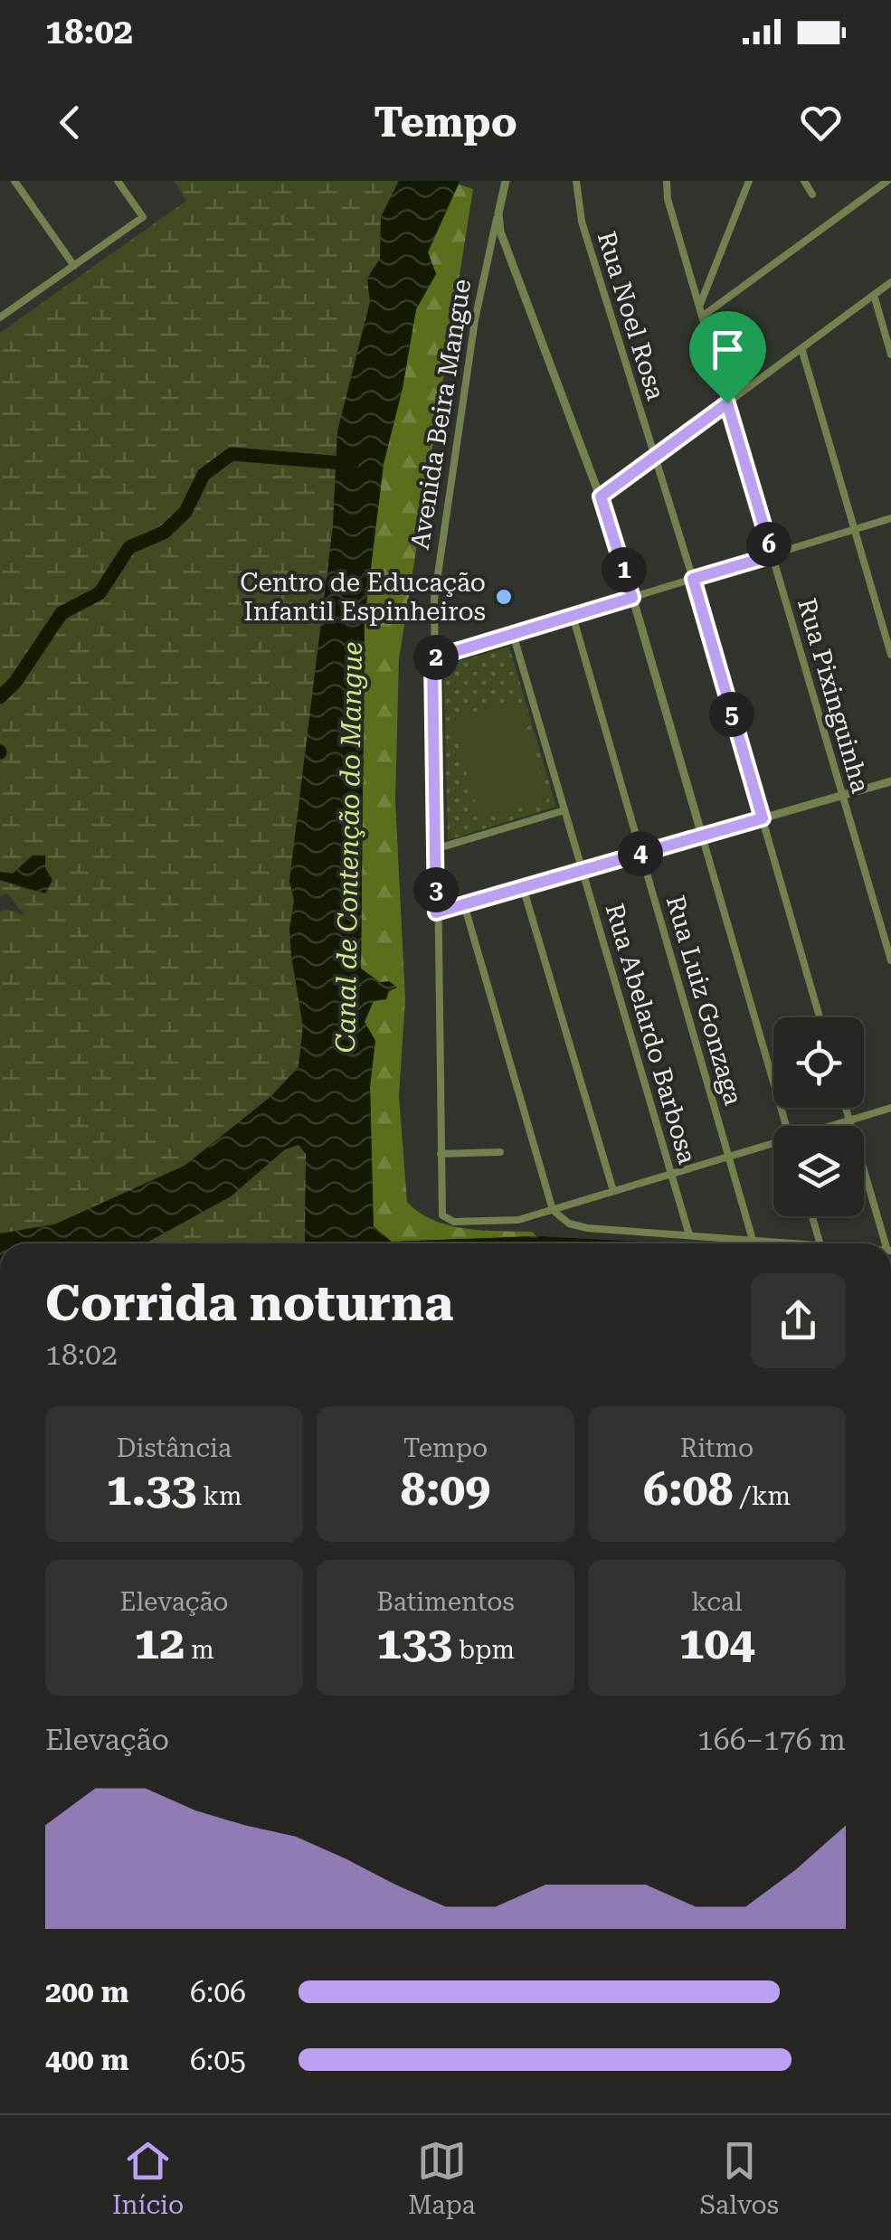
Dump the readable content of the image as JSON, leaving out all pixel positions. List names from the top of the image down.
{
  "streets": {
    "street": [
      "Rua Noel Rosa",
      "Avenida Beira Mangue",
      "Rua Pixinguinha",
      "Rua Luiz Gonzaga",
      "Rua Abelardo Barbosa"
    ]
  },
  "water": ["Canal de Contenção do Mangue"],
  "places": ["Centro de Educação Infantil Espinheiros"],
  "page": {
    "status": "18:02",
    "header": "Tempo",
    "pins": [
      "6",
      "1",
      "2",
      "5",
      "4",
      "3"
    ],
    "heading": ["Corrida noturna", "18:02"],
    "stats": [
      ["Distância", "1.33 km"],
      ["Tempo", "8:09"],
      ["Ritmo", "6:08 /km"],
      ["Elevação", "12 m"],
      ["Batimentos", "133 bpm"],
      ["kcal", "104"]
    ],
    "chart": ["Elevação", "166–176 m"],
    "list": [
      {
        "name": "200 m",
        "note": "6:06"
      },
      {
        "name": "400 m",
        "note": "6:05"
      }
    ],
    "tabs": ["Início", "Mapa", "Salvos"]
  }
}
